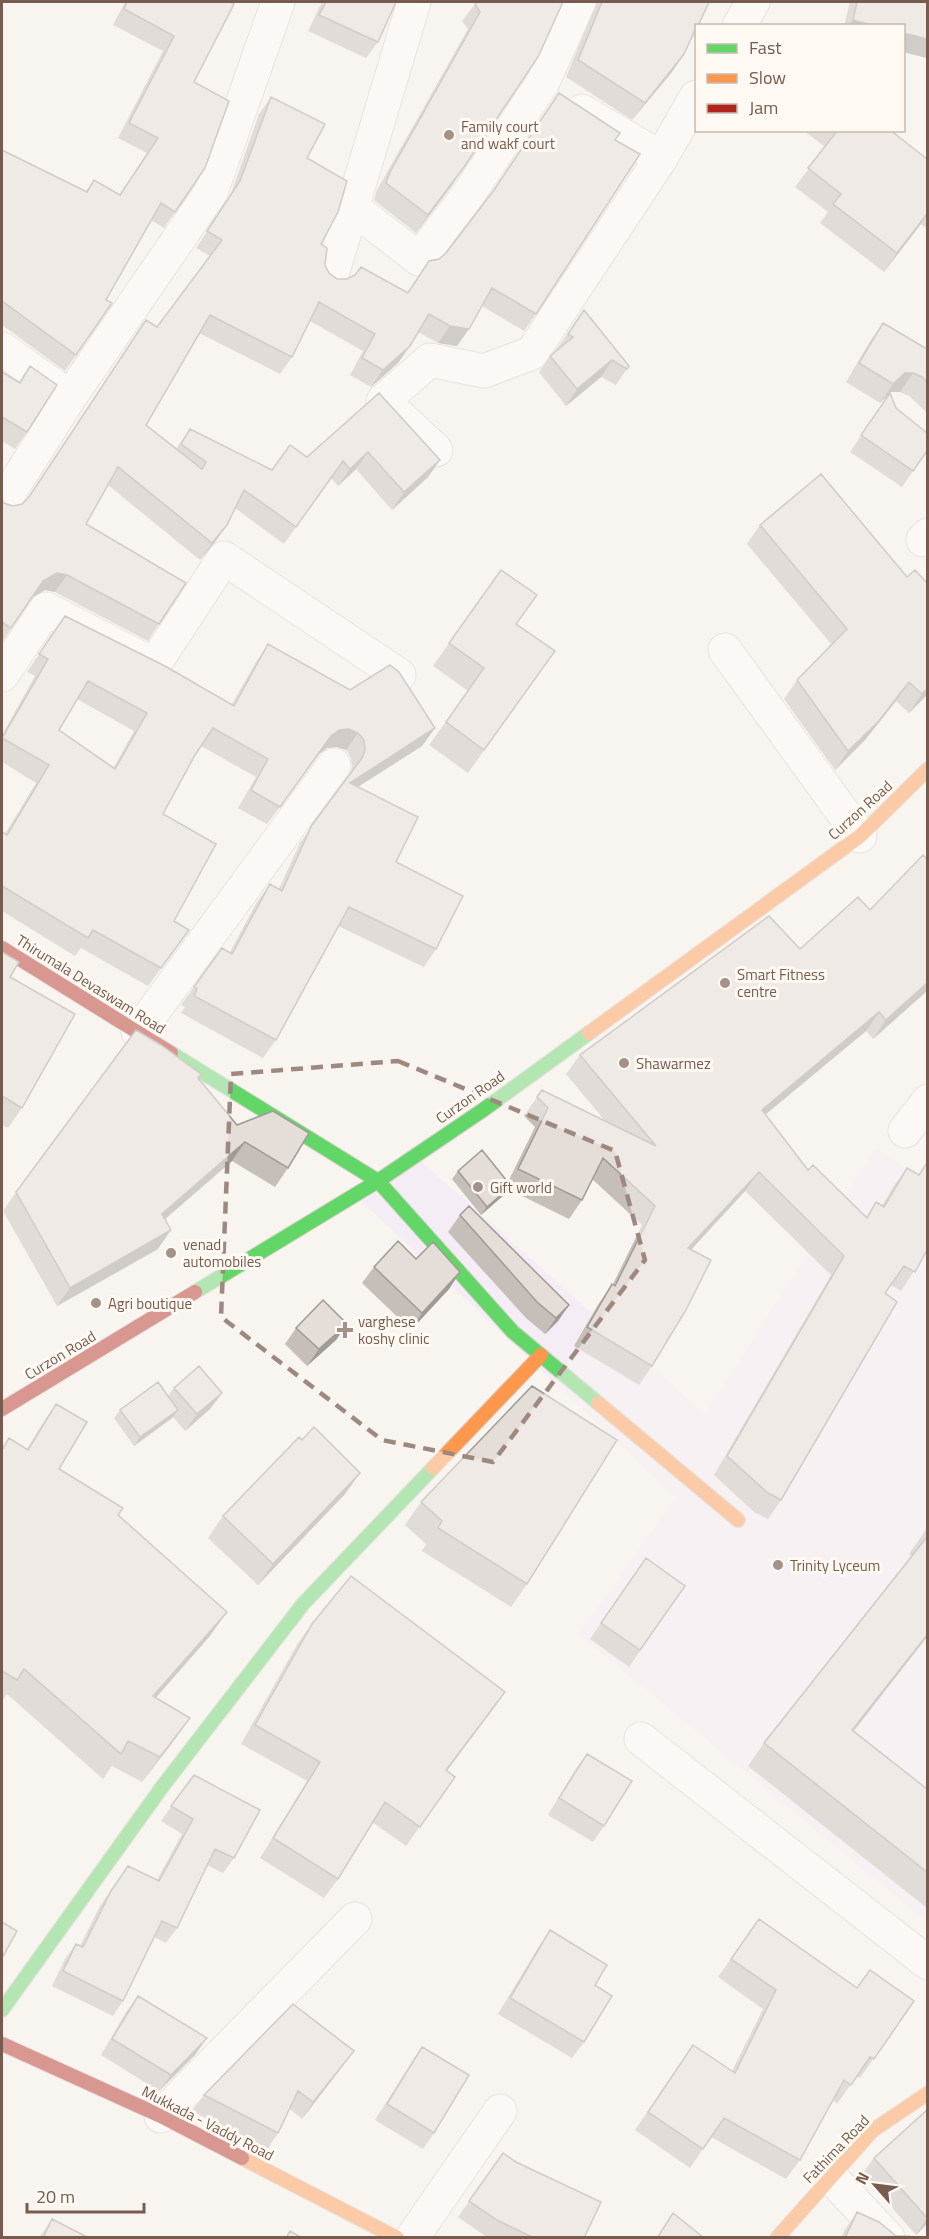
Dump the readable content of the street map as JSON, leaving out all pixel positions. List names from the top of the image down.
{
  "streets": {
    "street": [
      "Curzon Road",
      "Thirumala Devaswam Road",
      "Mukkada - Vaddy Road",
      "Fathima Road"
    ]
  },
  "crossings": [
    ["Curzon Road", "Thirumala Devaswam Road"]
  ],
  "places": {
    "other": [
      "Family court and wakf court",
      "Smart Fitness centre",
      "Shawarmez",
      "Gift world",
      "venad automobiles",
      "Agri boutique",
      "Trinity Lyceum"
    ],
    "health": ["varghese koshy clinic"]
  },
  "legend": ["Fast", "Slow", "Jam"],
  "scale_bar": "20 m",
  "north": "top left"
}
